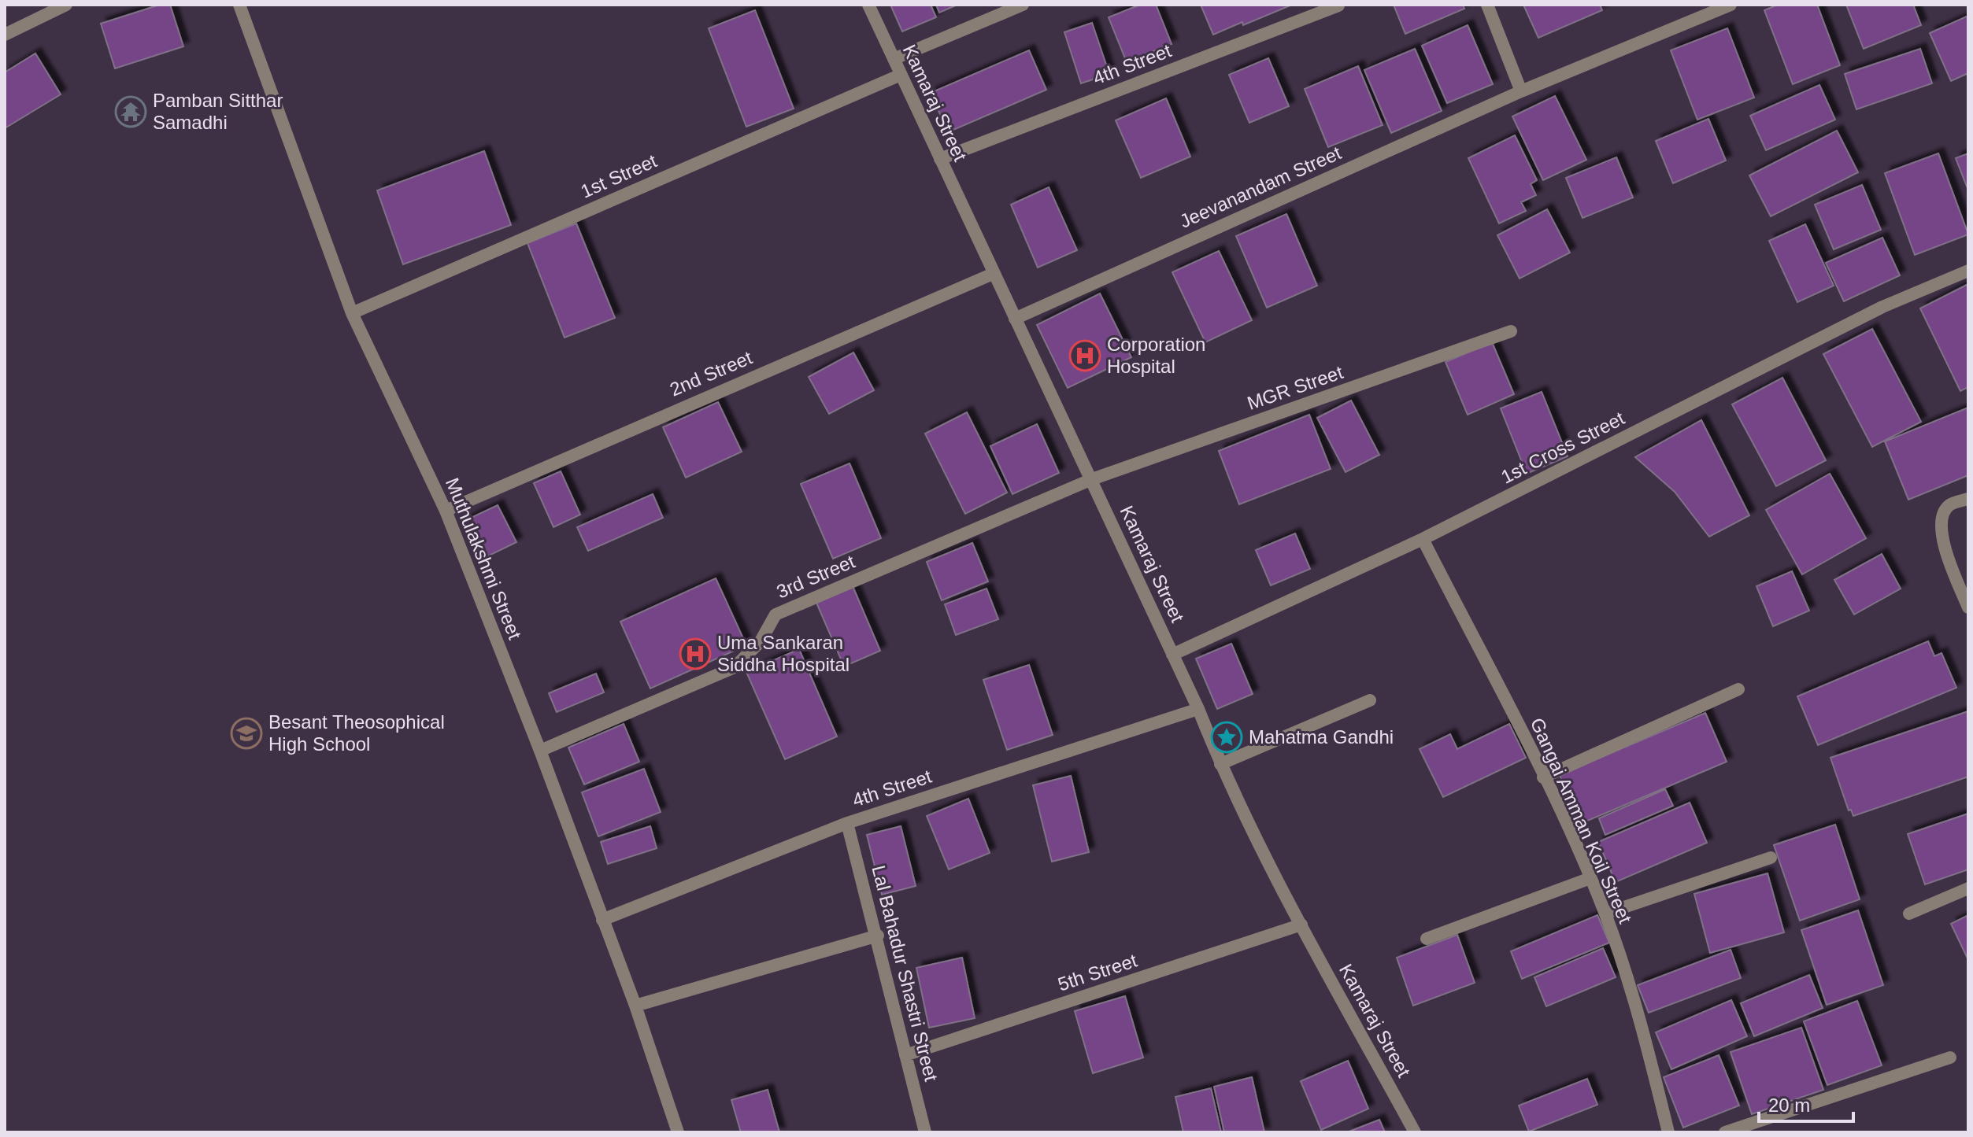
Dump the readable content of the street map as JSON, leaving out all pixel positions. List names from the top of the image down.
{
  "streets": {
    "street": [
      "4th Street",
      "Kamaraj Street",
      "1st Street",
      "Jeevanandam Street",
      "2nd Street",
      "MGR Street",
      "1st Cross Street",
      "Muthulakshmi Street",
      "3rd Street",
      "Gangai Amman Koil Street",
      "5th Street",
      "Lal Bahadur Shastri Street"
    ]
  },
  "crossings": [
    ["4th Street", "Kamaraj Street"],
    ["4th Street", "Muthulakshmi Street"],
    ["4th Street", "Lal Bahadur Shastri Street"],
    ["Kamaraj Street", "1st Street"],
    ["Kamaraj Street", "Jeevanandam Street"],
    ["Kamaraj Street", "2nd Street"],
    ["Kamaraj Street", "MGR Street"],
    ["Kamaraj Street", "1st Cross Street"],
    ["Kamaraj Street", "3rd Street"],
    ["Kamaraj Street", "5th Street"],
    ["1st Street", "Muthulakshmi Street"],
    ["2nd Street", "Muthulakshmi Street"],
    ["MGR Street", "3rd Street"],
    ["1st Cross Street", "Gangai Amman Koil Street"],
    ["Muthulakshmi Street", "3rd Street"],
    ["5th Street", "Lal Bahadur Shastri Street"]
  ],
  "places": {
    "temple": ["Pamban Sitthar Samadhi"],
    "hospital": ["Corporation Hospital", "Uma Sankaran Siddha Hospital"],
    "school or university": ["Besant Theosophical High School"],
    "place": ["Mahatma Gandhi"]
  },
  "scale_bar": "20 m"
}
